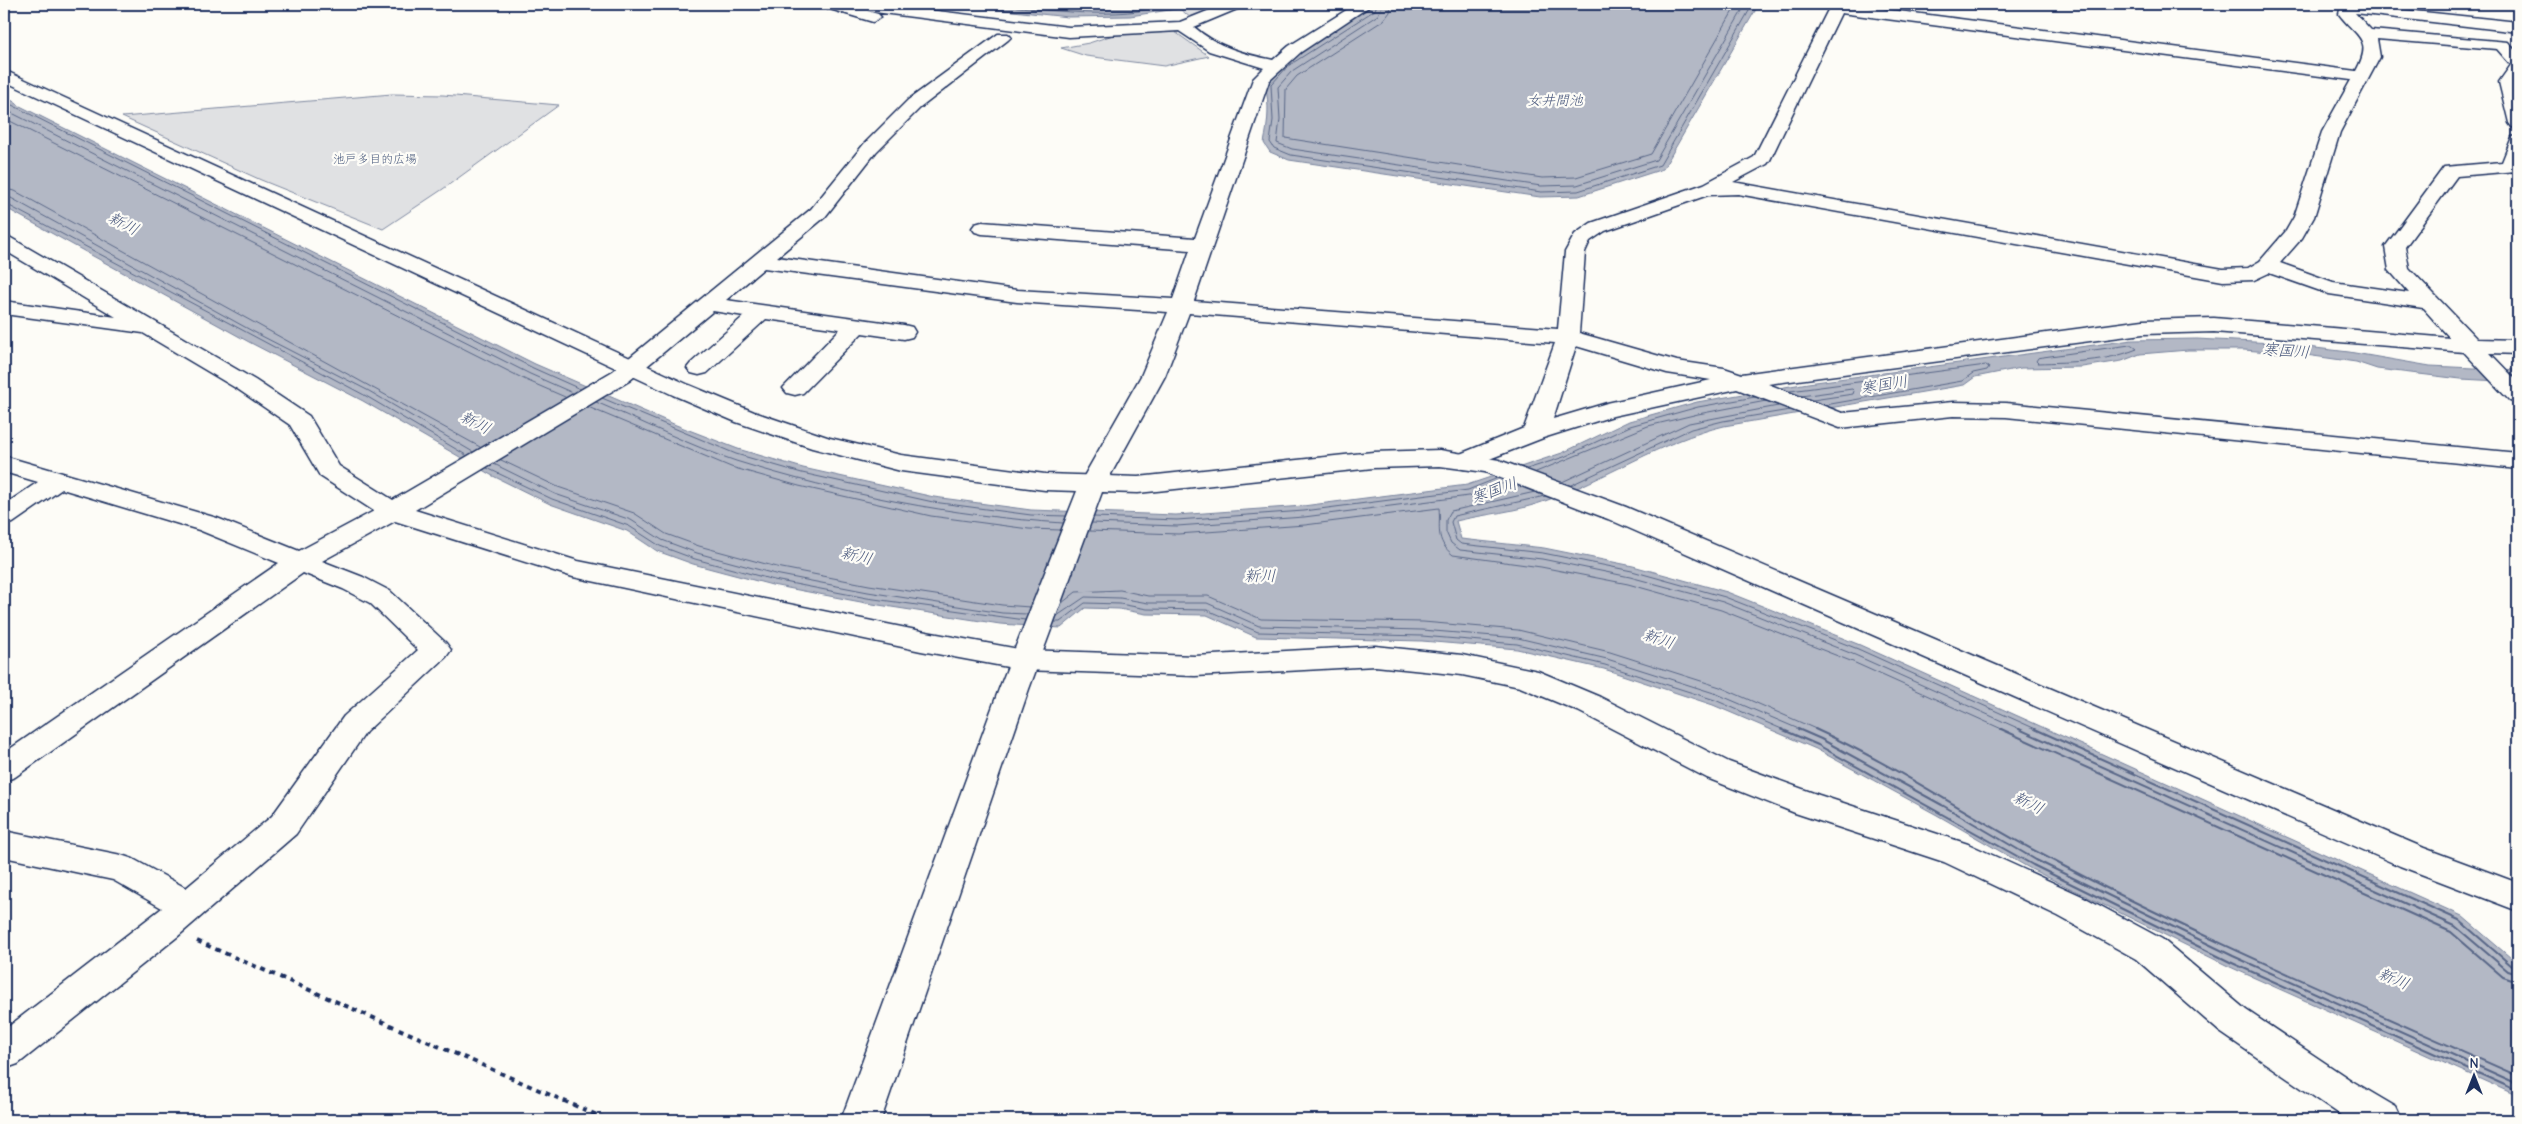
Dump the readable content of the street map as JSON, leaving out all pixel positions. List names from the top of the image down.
{
  "water": ["女井間池", "新川", "寒国川"],
  "parks": ["池戸多目的広場"],
  "north": "top"
}
